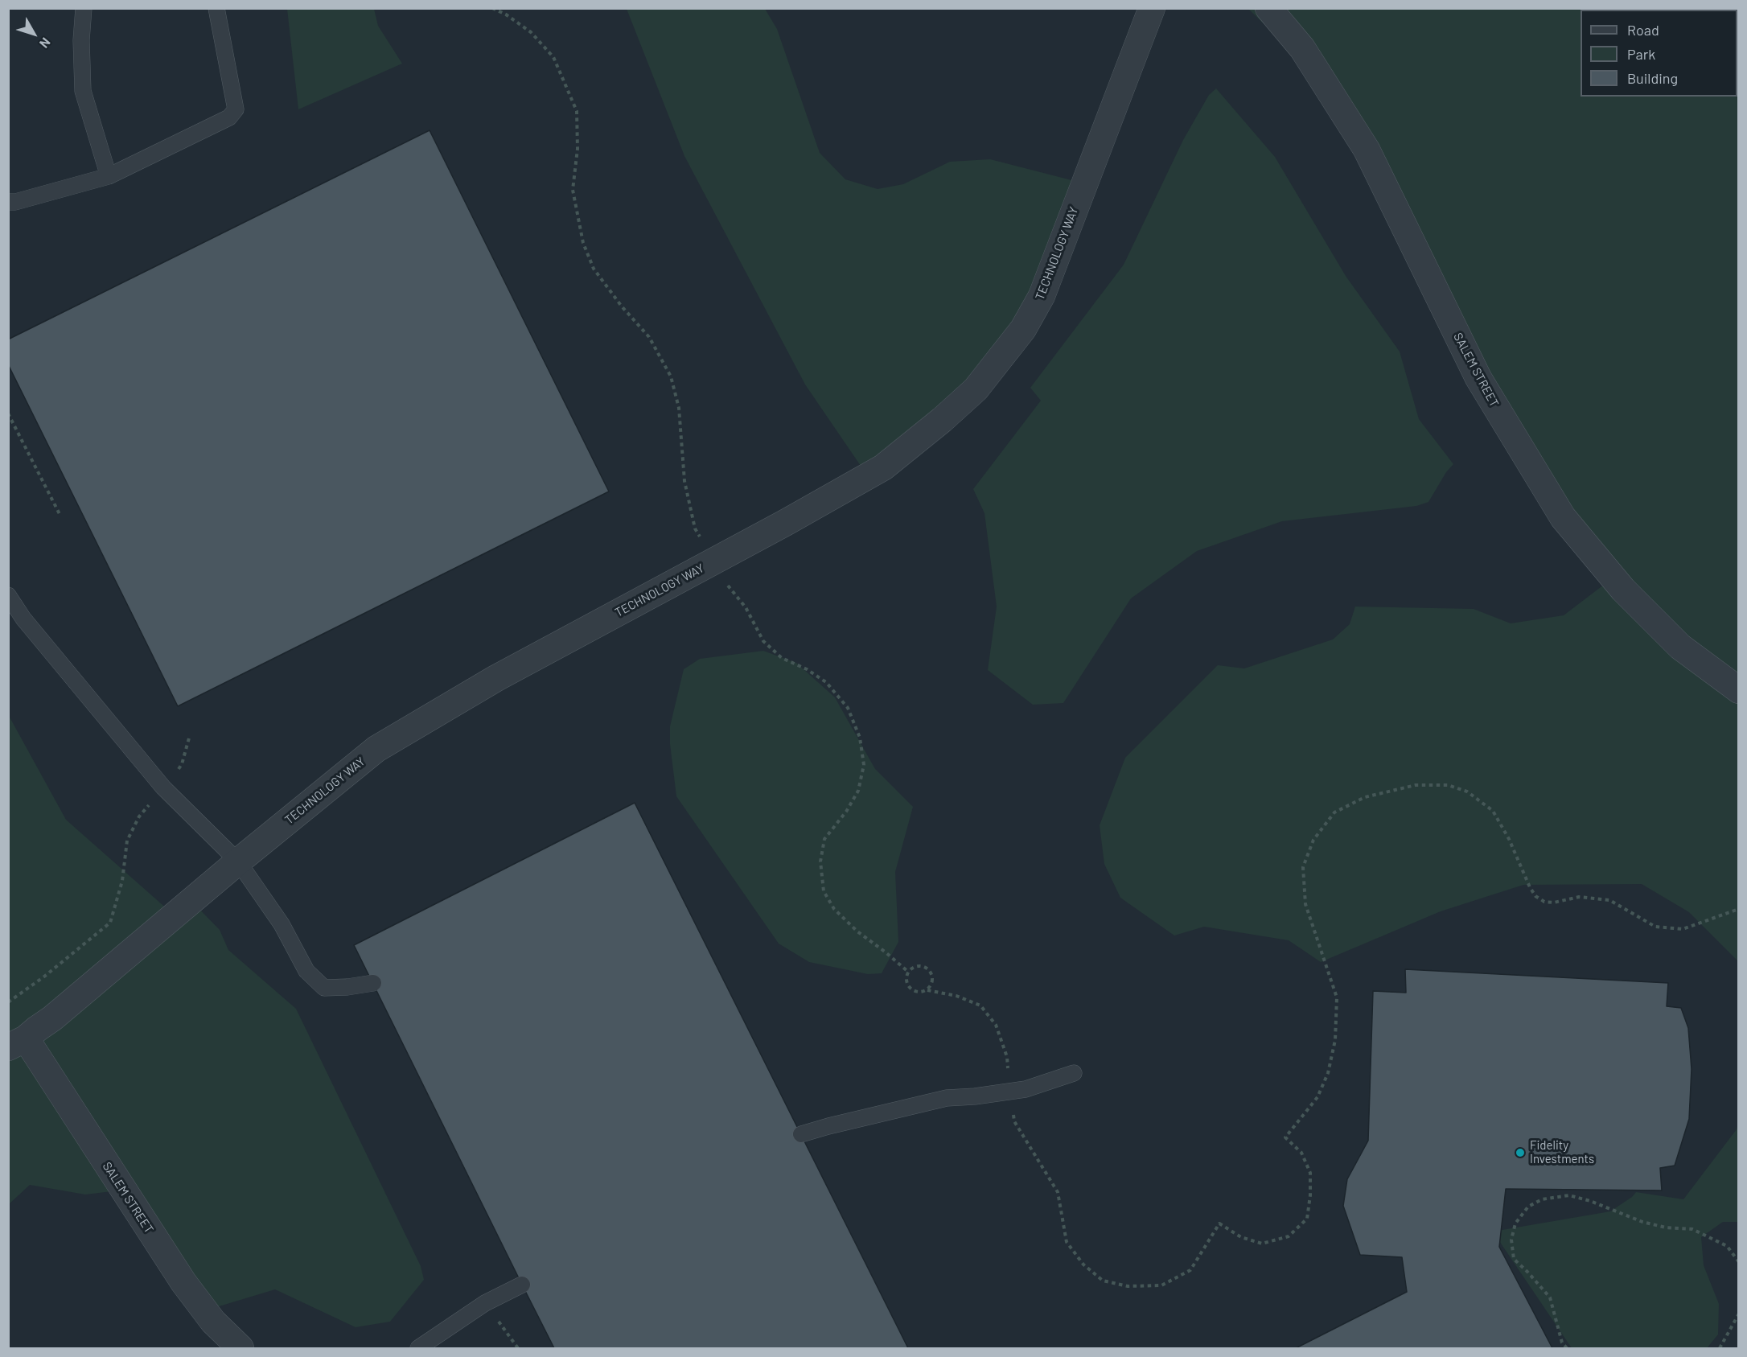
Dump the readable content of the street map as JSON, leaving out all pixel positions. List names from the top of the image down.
{
  "streets": {
    "street": ["TECHNOLOGY WAY", "SALEM STREET"]
  },
  "crossings": [
    ["TECHNOLOGY WAY", "SALEM STREET"]
  ],
  "places": ["Fidelity Investments"],
  "legend": ["Road", "Park", "Building"],
  "north": "bottom right"
}
